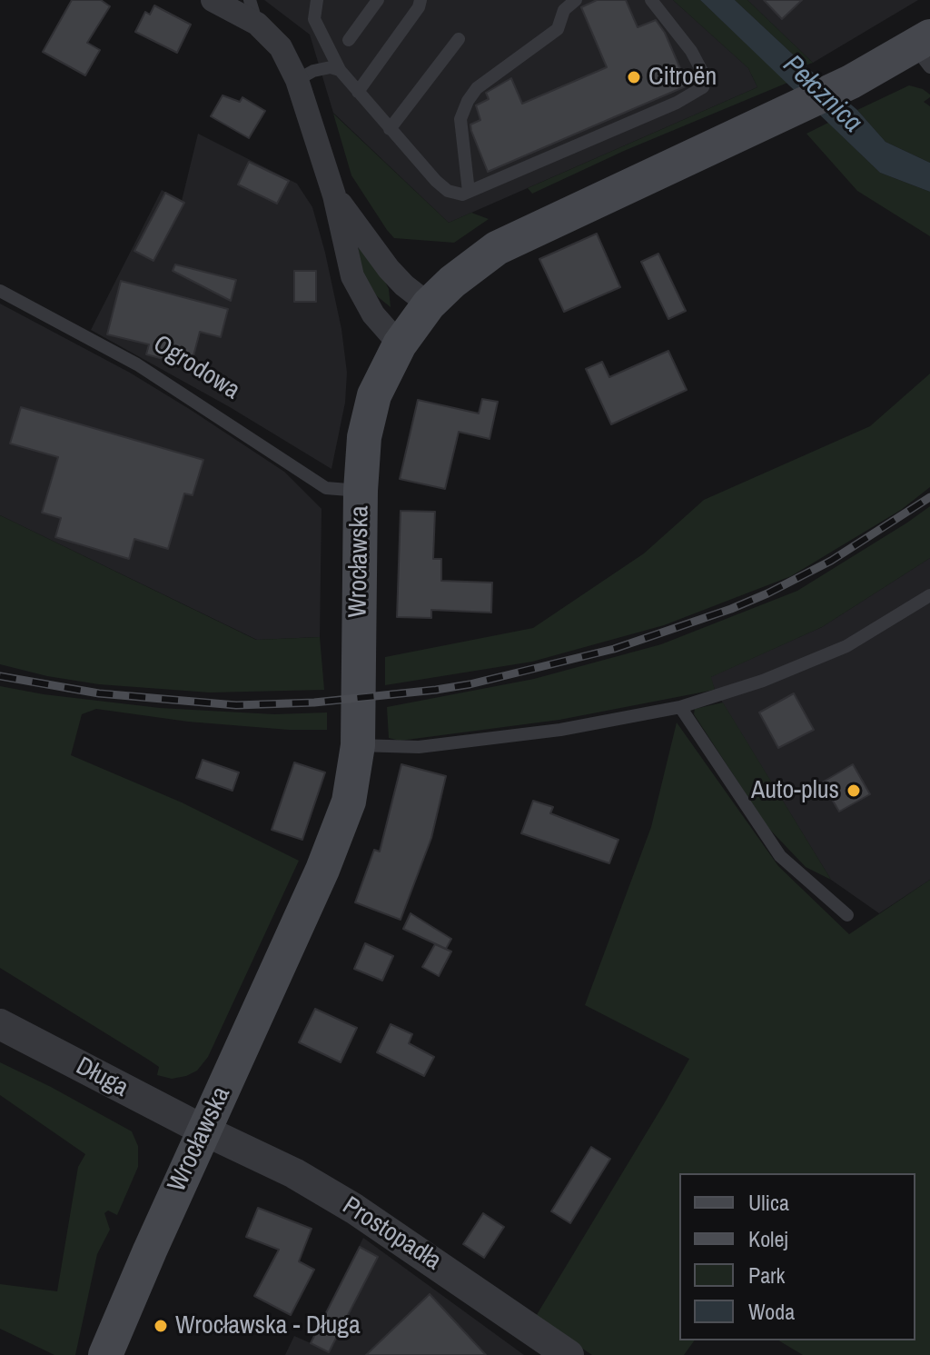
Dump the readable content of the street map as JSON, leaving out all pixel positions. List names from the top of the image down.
{
  "streets": {
    "main road": ["Wrocławska"],
    "street": ["Długa", "Prostopadła"],
    "lane": ["Ogrodowa"]
  },
  "crossings": [
    ["Ogrodowa", "Wrocławska"],
    ["Wrocławska", "Długa"],
    ["Wrocławska", "Prostopadła"],
    ["Długa", "Prostopadła"]
  ],
  "water": ["Pełcznica"],
  "places": ["Citroën", "Auto-plus", "Wrocławska - Długa"],
  "legend": [
    "Ulica",
    "Kolej",
    "Park",
    "Woda"
  ]
}
